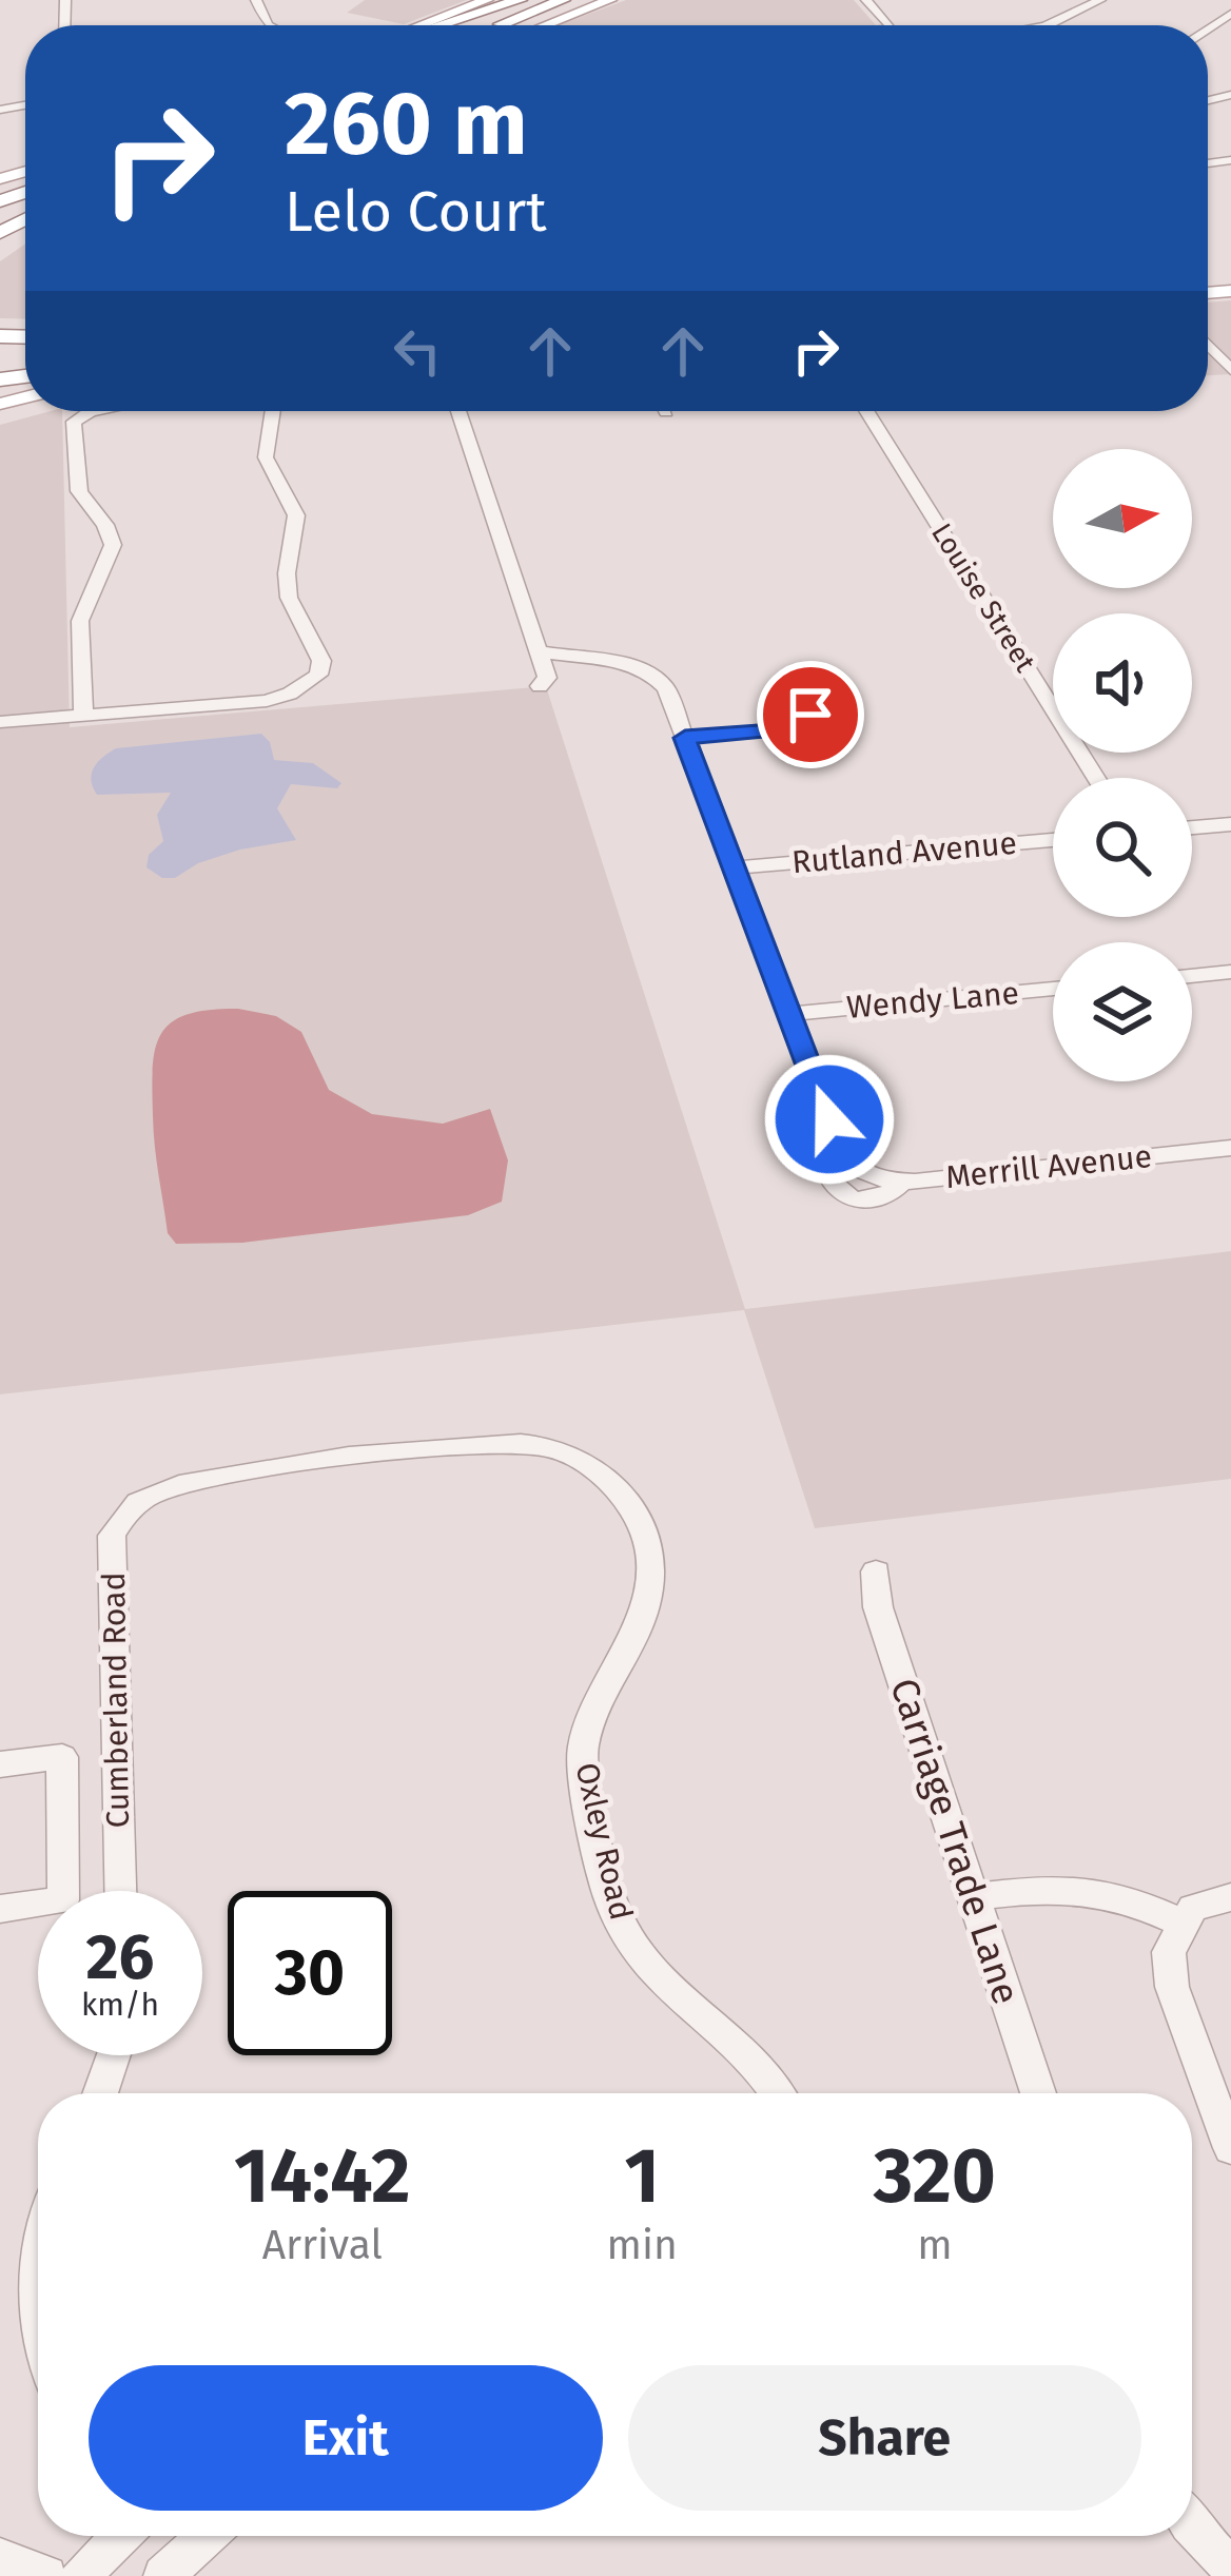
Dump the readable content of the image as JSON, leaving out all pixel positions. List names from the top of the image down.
{
  "streets": {
    "street": [
      "Louise Street",
      "Rutland Avenue",
      "Wendy Lane",
      "Merrill Avenue",
      "Cumberland Road",
      "Oxley Road",
      "Carriage Trade Lane"
    ]
  },
  "crossings": [
    ["Cumberland Road", "Oxley Road"]
  ],
  "north": "right",
  "page": {
    "turn": ["260 m", "Lelo Court"],
    "speed": "26 km/h",
    "limit": "30",
    "eta": [
      "14:42",
      "Arrival",
      "1",
      "min",
      "320",
      "m"
    ],
    "buttons": ["Exit", "Share"]
  }
}
